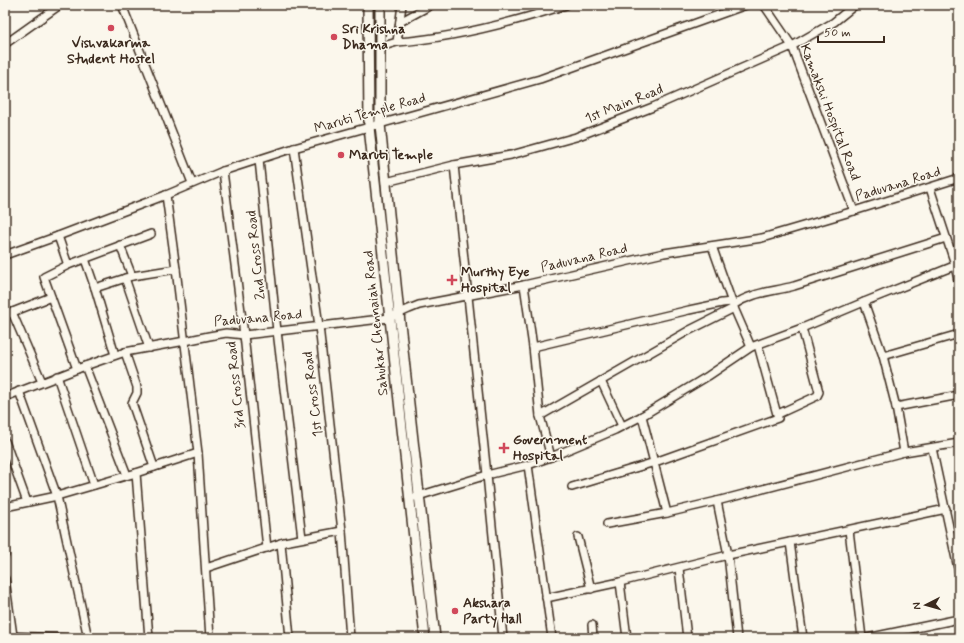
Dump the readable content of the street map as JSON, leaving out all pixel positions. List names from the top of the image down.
{
  "streets": {
    "street": [
      "1st Main Road",
      "Kamakshi Hospital Road",
      "Maruti Temple Road",
      "Paduvana Road",
      "2nd Cross Road",
      "Sahukar Chennaiah Road",
      "3rd Cross Road",
      "1st Cross Road"
    ]
  },
  "crossings": [
    ["1st Main Road", "Kamakshi Hospital Road"],
    ["1st Main Road", "Sahukar Chennaiah Road"],
    ["Kamakshi Hospital Road", "Paduvana Road"],
    ["Maruti Temple Road", "2nd Cross Road"],
    ["Maruti Temple Road", "Sahukar Chennaiah Road"],
    ["Maruti Temple Road", "3rd Cross Road"],
    ["Maruti Temple Road", "1st Cross Road"],
    ["Paduvana Road", "2nd Cross Road"],
    ["Paduvana Road", "Sahukar Chennaiah Road"],
    ["Paduvana Road", "3rd Cross Road"],
    ["Paduvana Road", "1st Cross Road"]
  ],
  "places": {
    "other": [
      "Vishvakarma Student Hostel",
      "Sri Krishna Dhama",
      "Maruti Temple",
      "Akshara Party Hall"
    ],
    "health": ["Murthy Eye Hospital", "Government Hospital"]
  },
  "scale_bar": "50 m",
  "north": "left"
}
